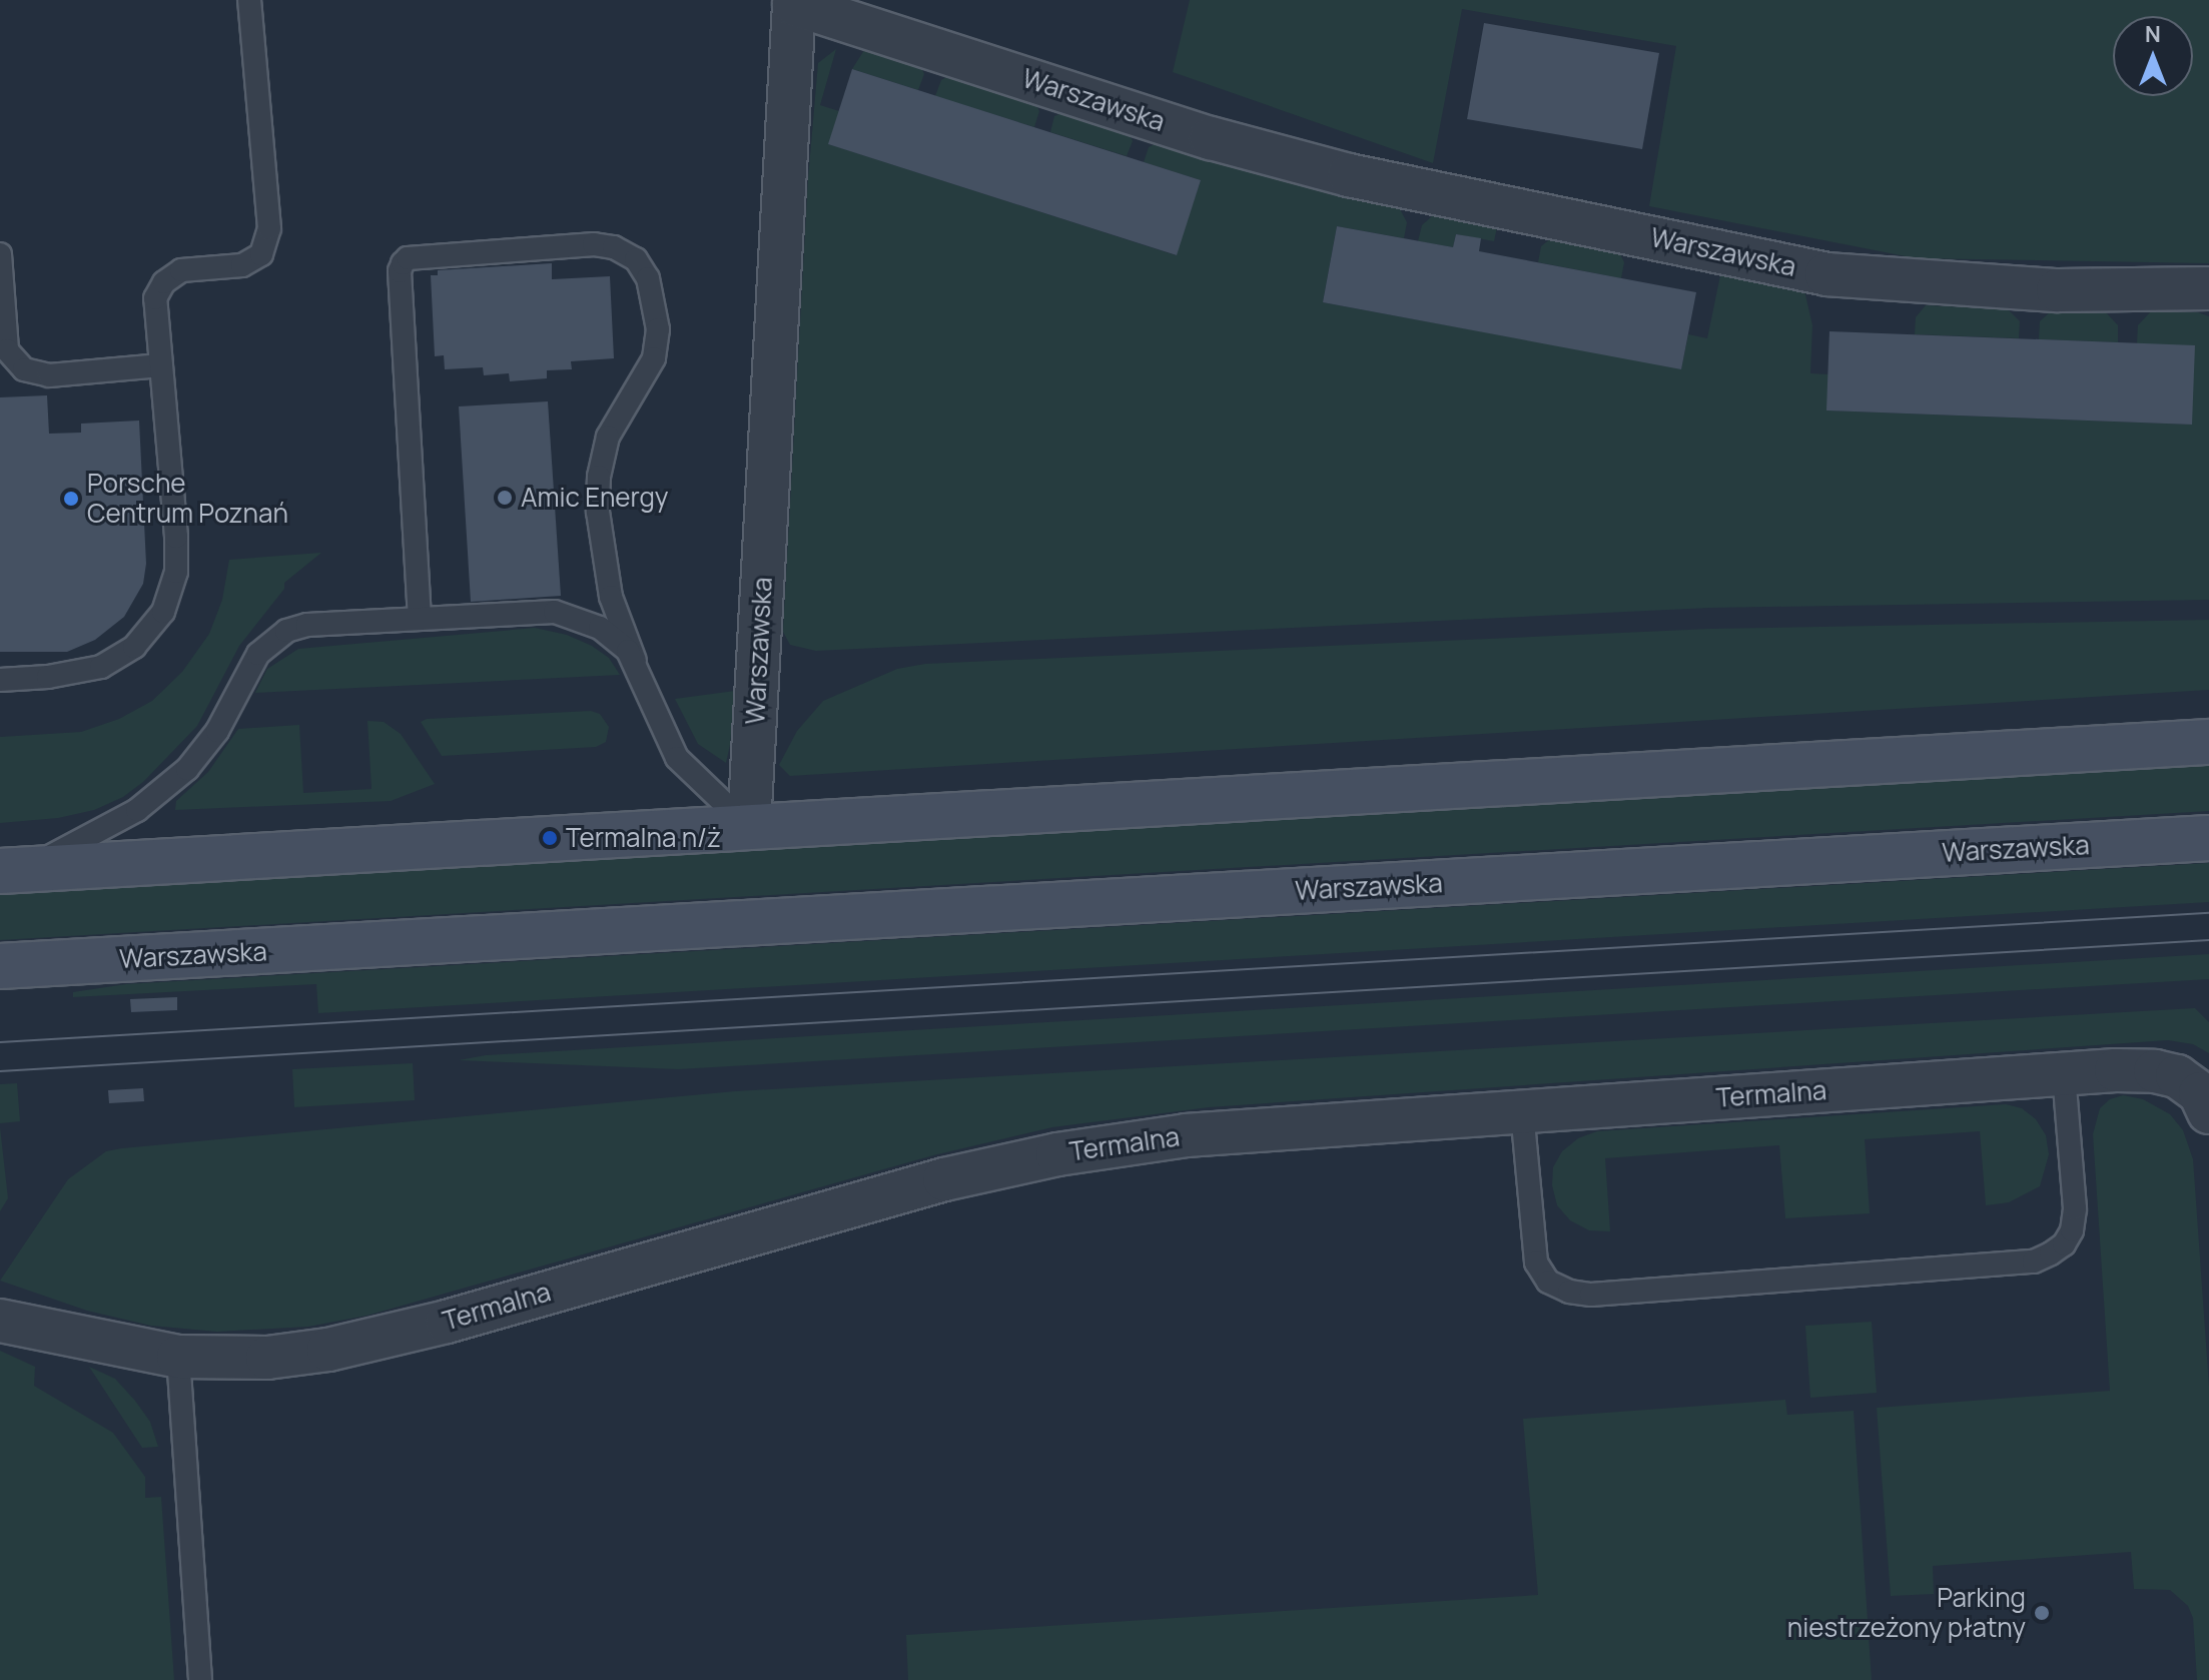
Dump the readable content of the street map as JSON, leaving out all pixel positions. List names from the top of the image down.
{
  "streets": {
    "main road": ["Warszawska"],
    "street": ["Termalna"]
  },
  "places": [
    "Amic Energy",
    "Porsche Centrum Poznań",
    "Termalna n/ż",
    "Parking niestrzeżony płatny"
  ],
  "north": "top"
}
